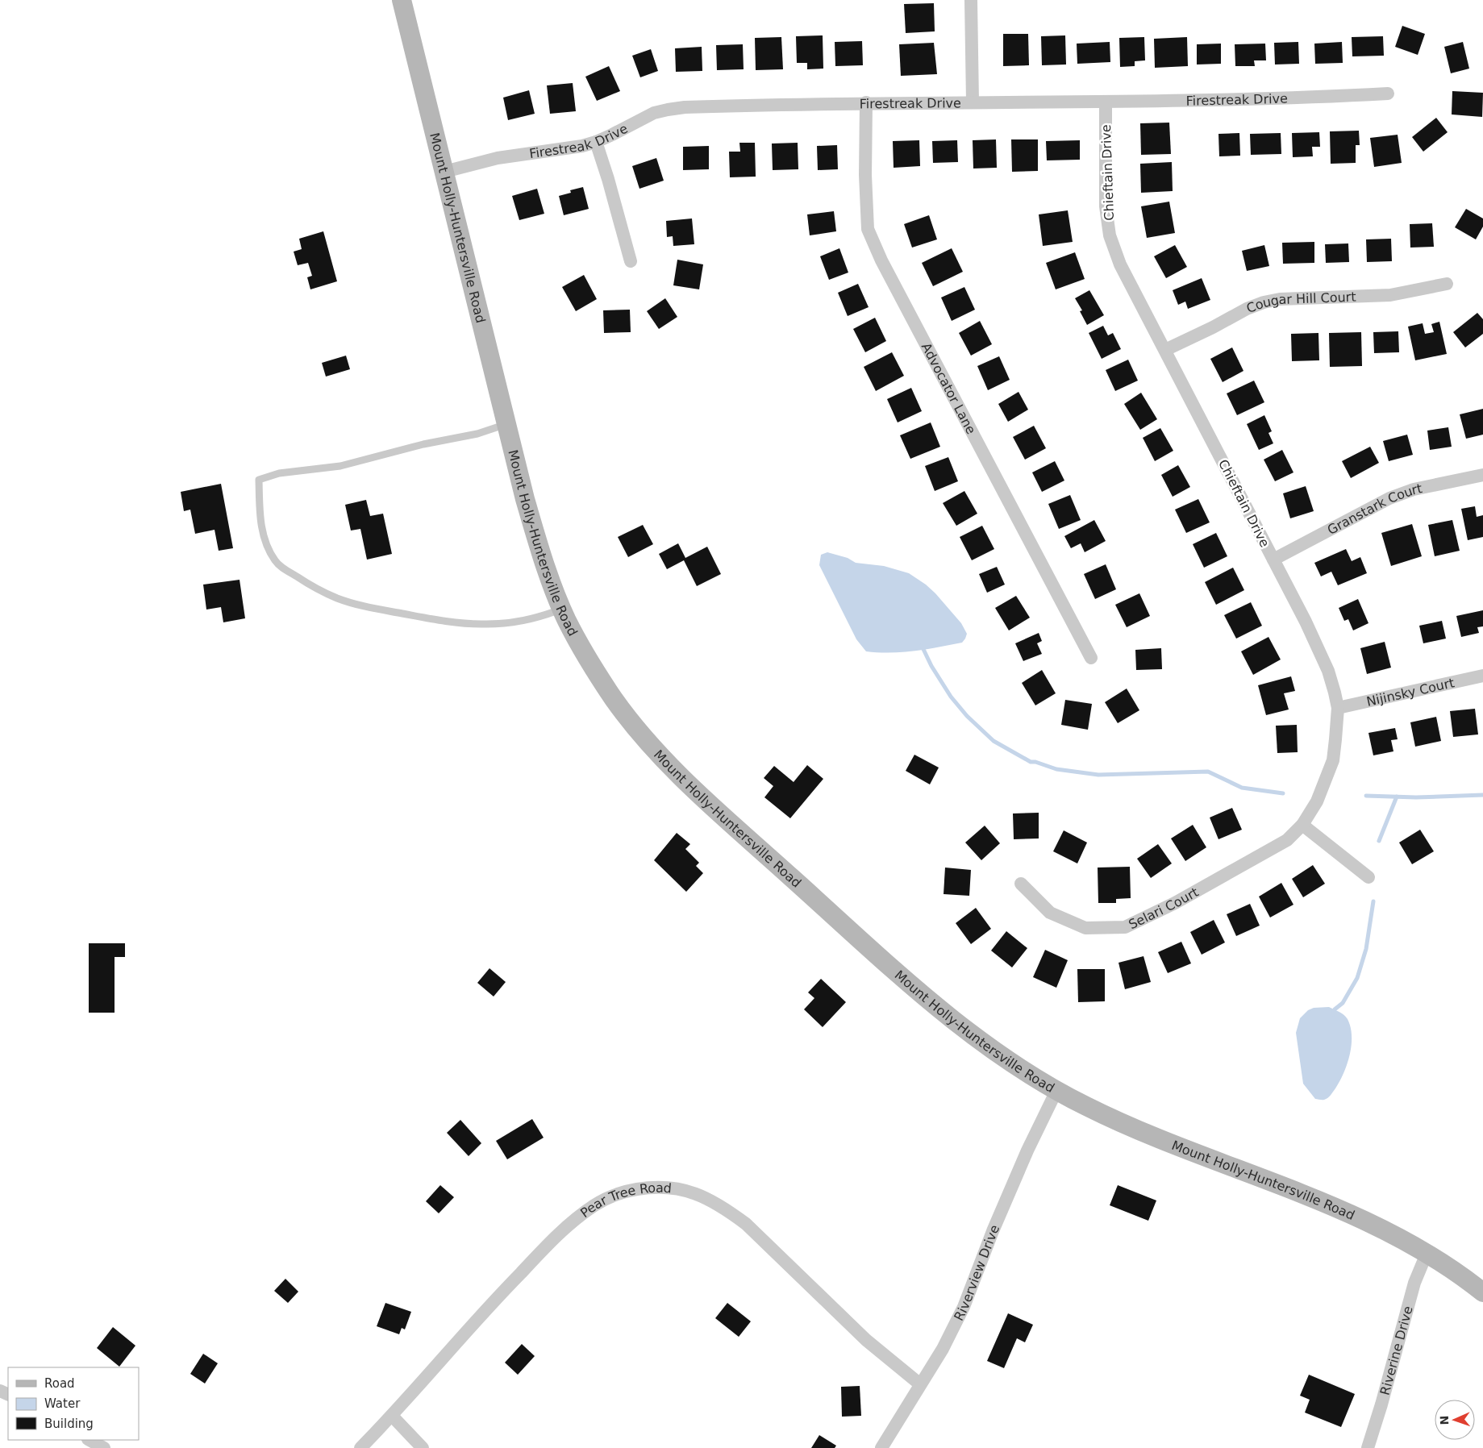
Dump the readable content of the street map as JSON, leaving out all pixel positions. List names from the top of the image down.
{
  "streets": {
    "main road": ["Mount Holly-Huntersville Road"],
    "street": [
      "Firestreak Drive",
      "Chieftain Drive",
      "Cougar Hill Court",
      "Advocator Lane",
      "Granstark Court",
      "Nijinsky Court",
      "Selari Court",
      "Pear Tree Road",
      "Riverview Drive",
      "Riverine Drive"
    ]
  },
  "crossings": [
    ["Firestreak Drive", "Chieftain Drive"],
    ["Firestreak Drive", "Mount Holly-Huntersville Road"],
    ["Firestreak Drive", "Advocator Lane"],
    ["Chieftain Drive", "Cougar Hill Court"],
    ["Chieftain Drive", "Granstark Court"],
    ["Chieftain Drive", "Nijinsky Court"],
    ["Chieftain Drive", "Selari Court"],
    ["Mount Holly-Huntersville Road", "Riverview Drive"],
    ["Mount Holly-Huntersville Road", "Riverine Drive"],
    ["Pear Tree Road", "Riverview Drive"]
  ],
  "legend": ["Road", "Water", "Building"],
  "north": "left"
}
